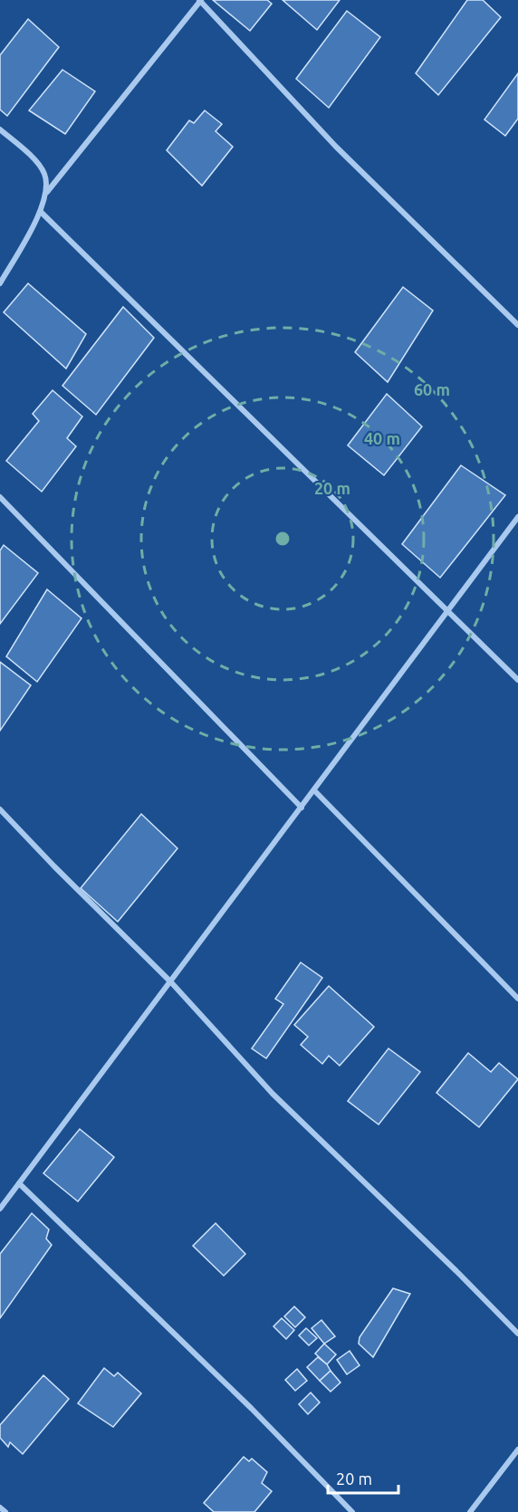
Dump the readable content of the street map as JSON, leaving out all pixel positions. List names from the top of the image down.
{
  "scale_bar": "20 m",
  "rings": ["60 m", "40 m", "20 m"]
}
